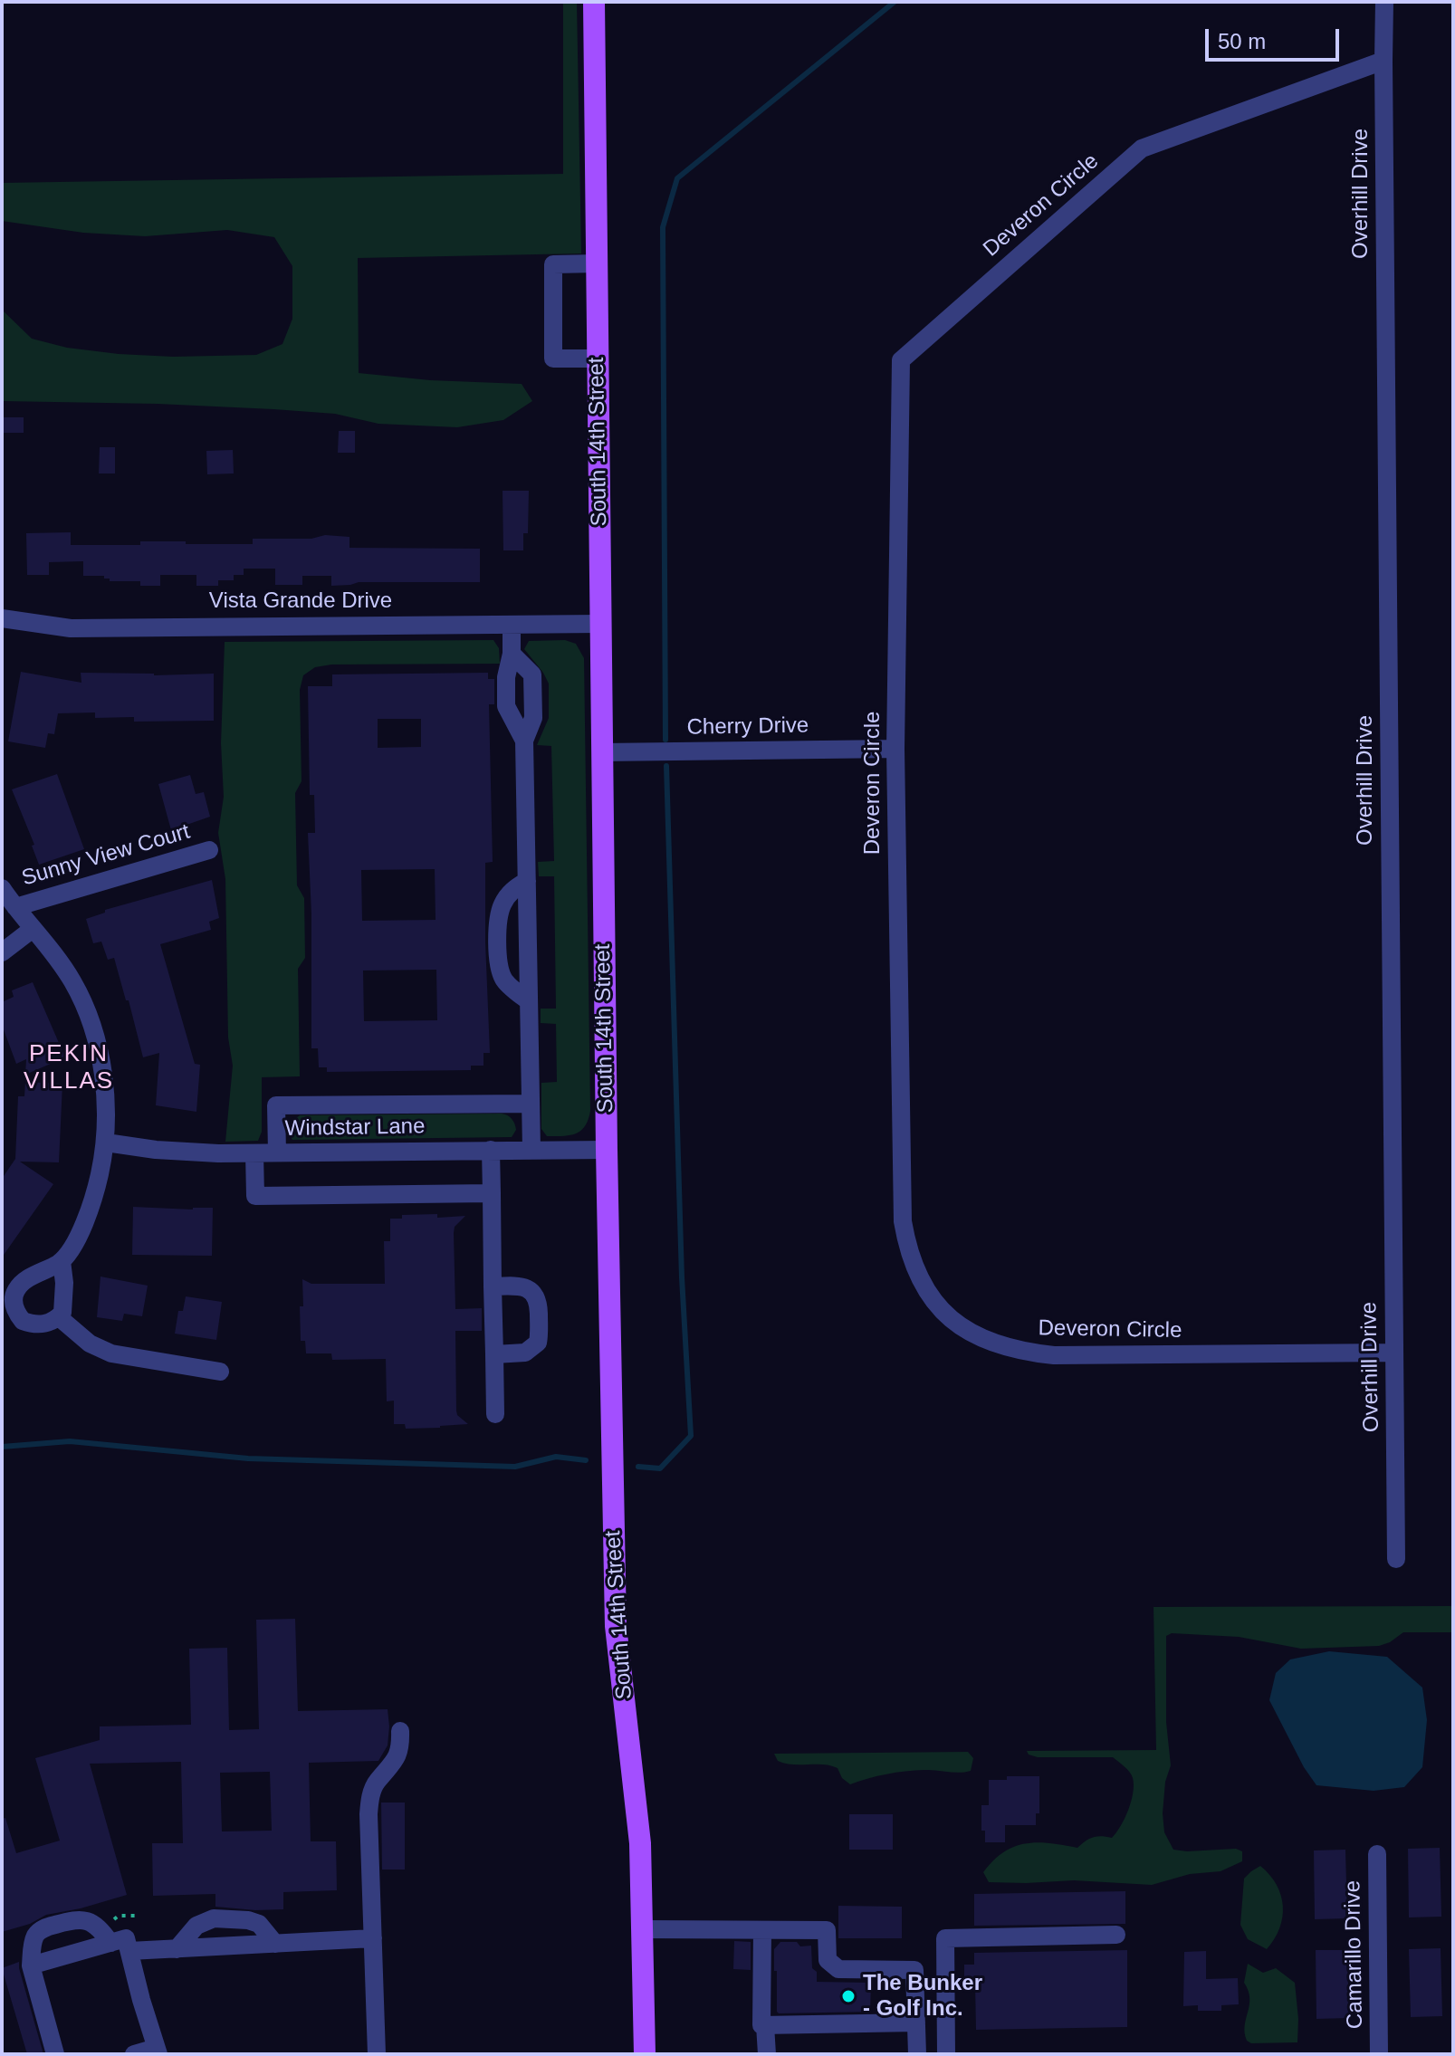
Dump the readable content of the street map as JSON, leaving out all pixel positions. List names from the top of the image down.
{
  "streets": {
    "main road": ["South 14th Street"],
    "street": [
      "Overhill Drive",
      "Deveron Circle",
      "Vista Grande Drive",
      "Cherry Drive",
      "Sunny View Court",
      "Windstar Lane",
      "Camarillo Drive"
    ]
  },
  "crossings": [
    ["Overhill Drive", "Deveron Circle"],
    ["Deveron Circle", "Cherry Drive"],
    ["South 14th Street", "Vista Grande Drive"],
    ["South 14th Street", "Cherry Drive"],
    ["South 14th Street", "Windstar Lane"]
  ],
  "districts": ["PEKIN VILLAS"],
  "places": ["The Bunker - Golf Inc."],
  "scale_bar": "50 m"
}
